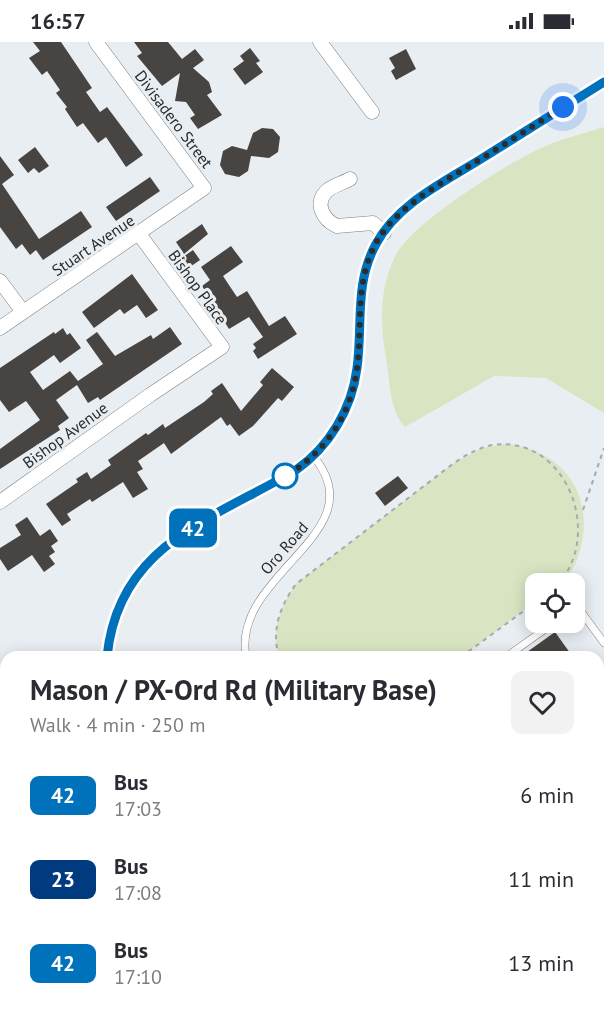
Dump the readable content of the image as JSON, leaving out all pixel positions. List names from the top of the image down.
{
  "streets": {
    "street": [
      "Divisadero Street",
      "Stuart Avenue",
      "Bishop Place",
      "Bishop Avenue"
    ],
    "lane": ["Oro Road"]
  },
  "crossings": [
    ["Divisadero Street", "Stuart Avenue"],
    ["Stuart Avenue", "Bishop Place"],
    ["Bishop Place", "Bishop Avenue"]
  ],
  "lines": ["bus line 42"],
  "page": {
    "status": "16:57",
    "on_map": "42",
    "heading": ["Mason / PX-Ord Rd (Military Base)", "Walk · 4 min · 250 m"],
    "list": [
      {
        "mark": "42",
        "name": "Bus",
        "note": "17:03",
        "value": "6 min"
      },
      {
        "mark": "23",
        "name": "Bus",
        "note": "17:08",
        "value": "11 min"
      },
      {
        "mark": "42",
        "name": "Bus",
        "note": "17:10",
        "value": "13 min"
      }
    ]
  }
}
